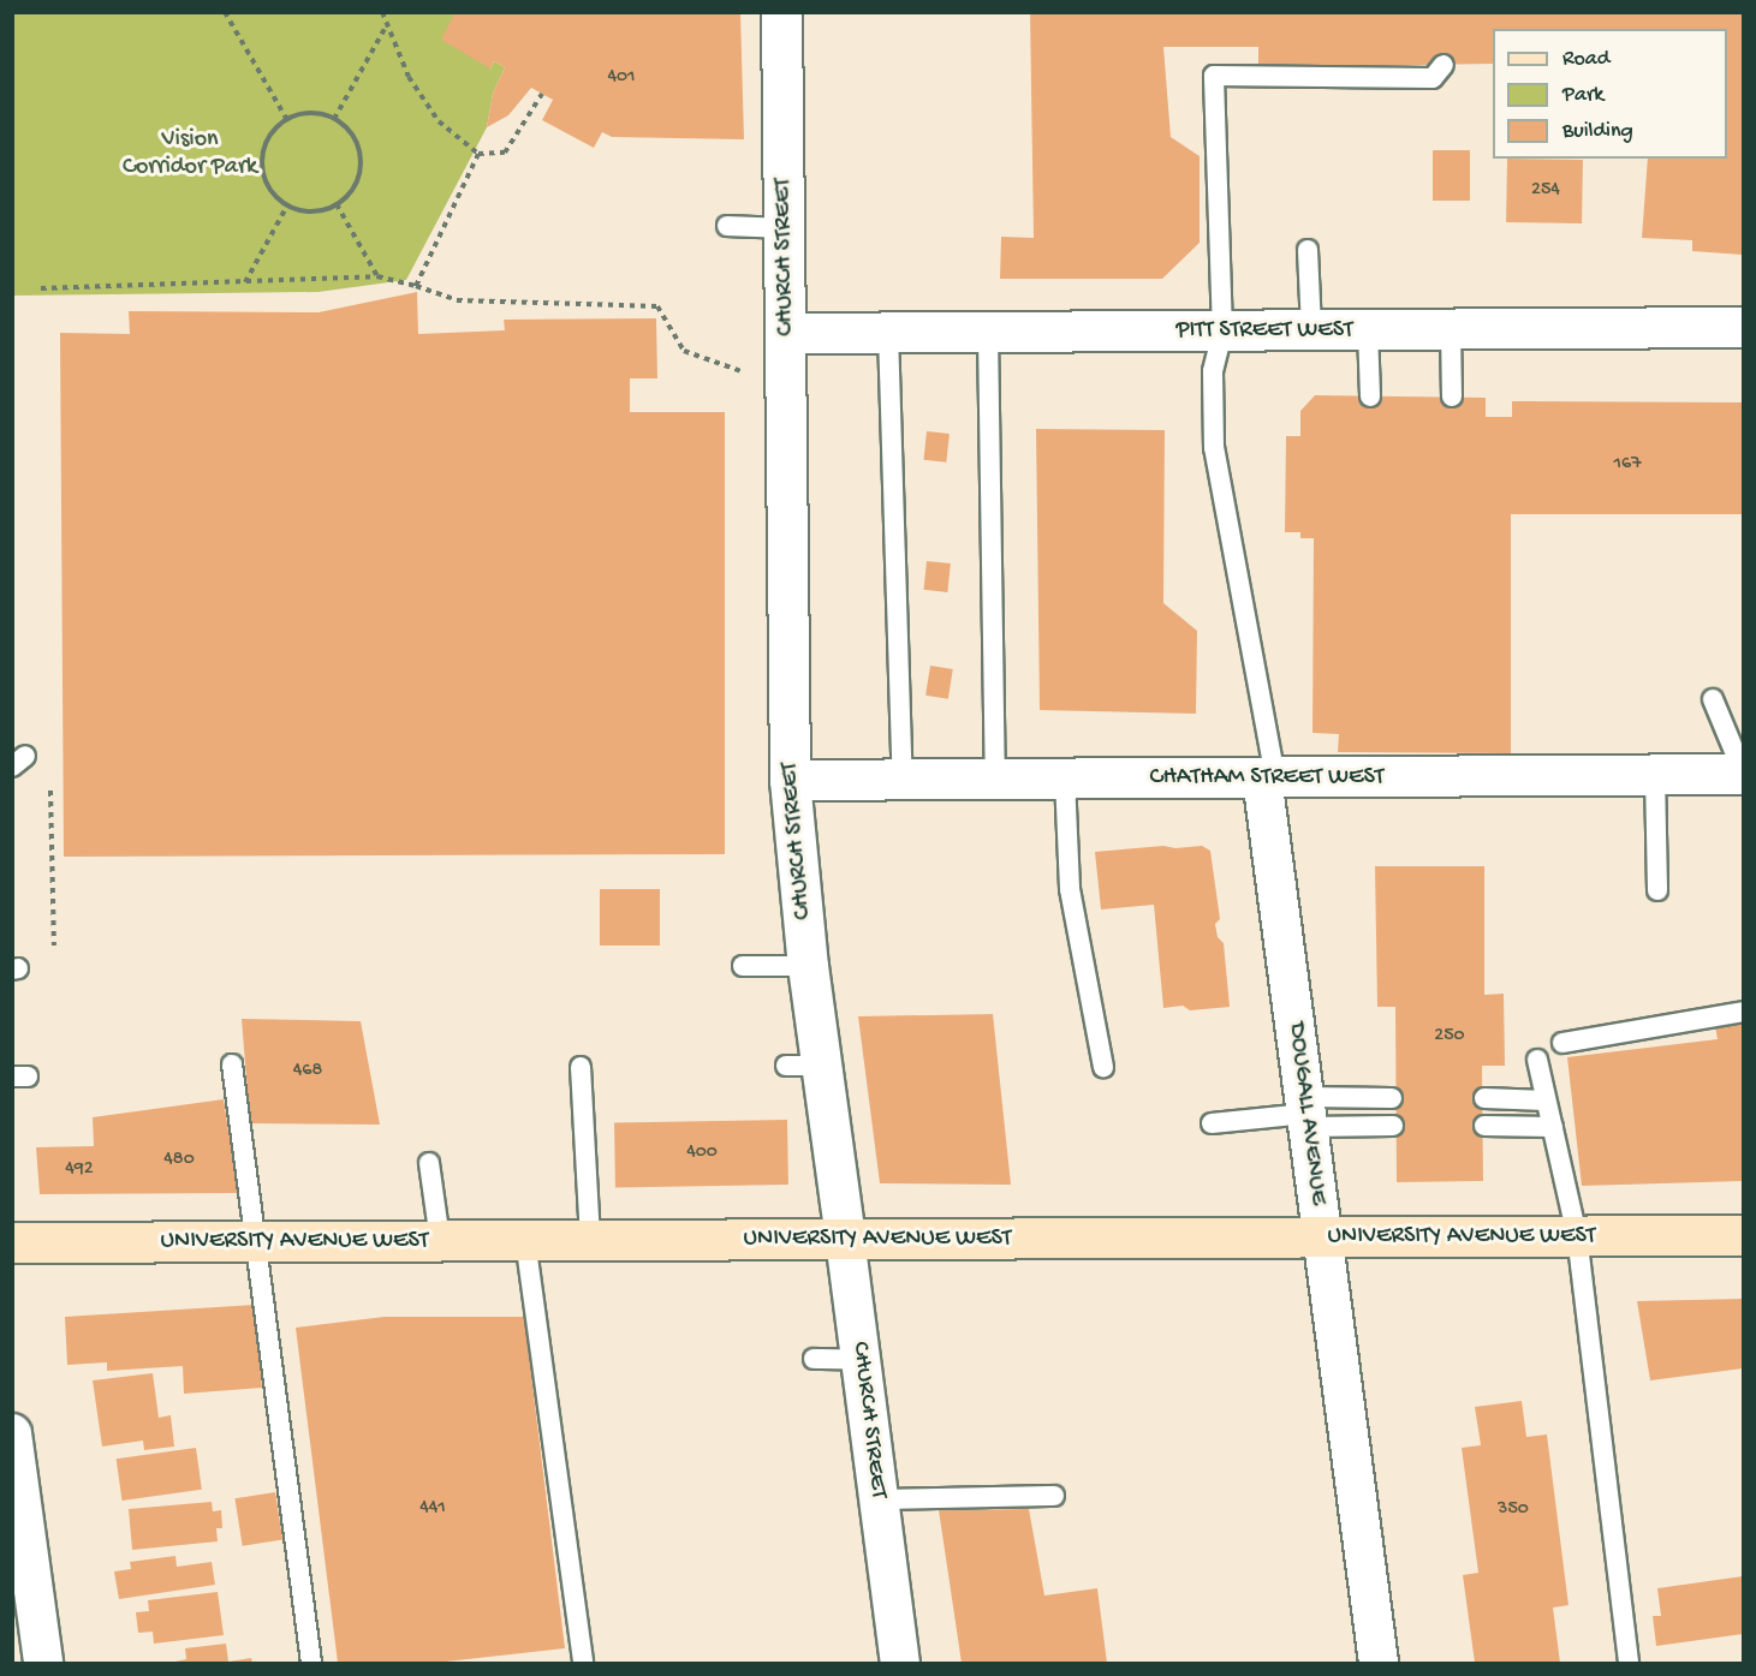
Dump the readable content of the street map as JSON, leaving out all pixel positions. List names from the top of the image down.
{
  "streets": {
    "main road": ["UNIVERSITY AVENUE WEST"],
    "street": [
      "CHURCH STREET",
      "PITT STREET WEST",
      "CHATHAM STREET WEST",
      "DOUGALL AVENUE"
    ]
  },
  "crossings": [
    ["CHURCH STREET", "PITT STREET WEST"],
    ["CHURCH STREET", "CHATHAM STREET WEST"],
    ["CHURCH STREET", "UNIVERSITY AVENUE WEST"],
    ["CHATHAM STREET WEST", "DOUGALL AVENUE"],
    ["DOUGALL AVENUE", "UNIVERSITY AVENUE WEST"]
  ],
  "parks": ["Vision Corridor Park"],
  "house_numbers": [
    "401",
    "254",
    "167",
    "250",
    "468",
    "400",
    "480",
    "492",
    "441",
    "350"
  ],
  "legend": ["Road", "Park", "Building"]
}
